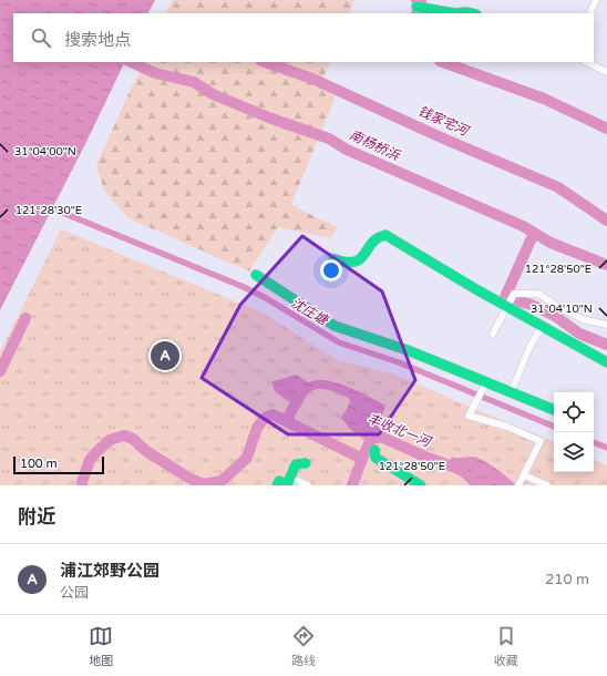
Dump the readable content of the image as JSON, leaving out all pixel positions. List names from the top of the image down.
{
  "water": [
    "钱家宅河",
    "南杨桥浜",
    "沈庄塘",
    "丰收北一河"
  ],
  "scale_bar": "100 m",
  "page": {
    "search": "搜索地点",
    "pins": "A",
    "scale": "100 m",
    "heading": "附近",
    "list": [
      {
        "mark": "A",
        "name": "浦江郊野公园",
        "note": "公园",
        "value": "210 m"
      }
    ],
    "nav": ["地图", "路线", "收藏"]
  },
  "coordinates": [
    "31°04'00\"N",
    "121°28'30\"E",
    "121°28'50\"E",
    "31°04'10\"N"
  ]
}
